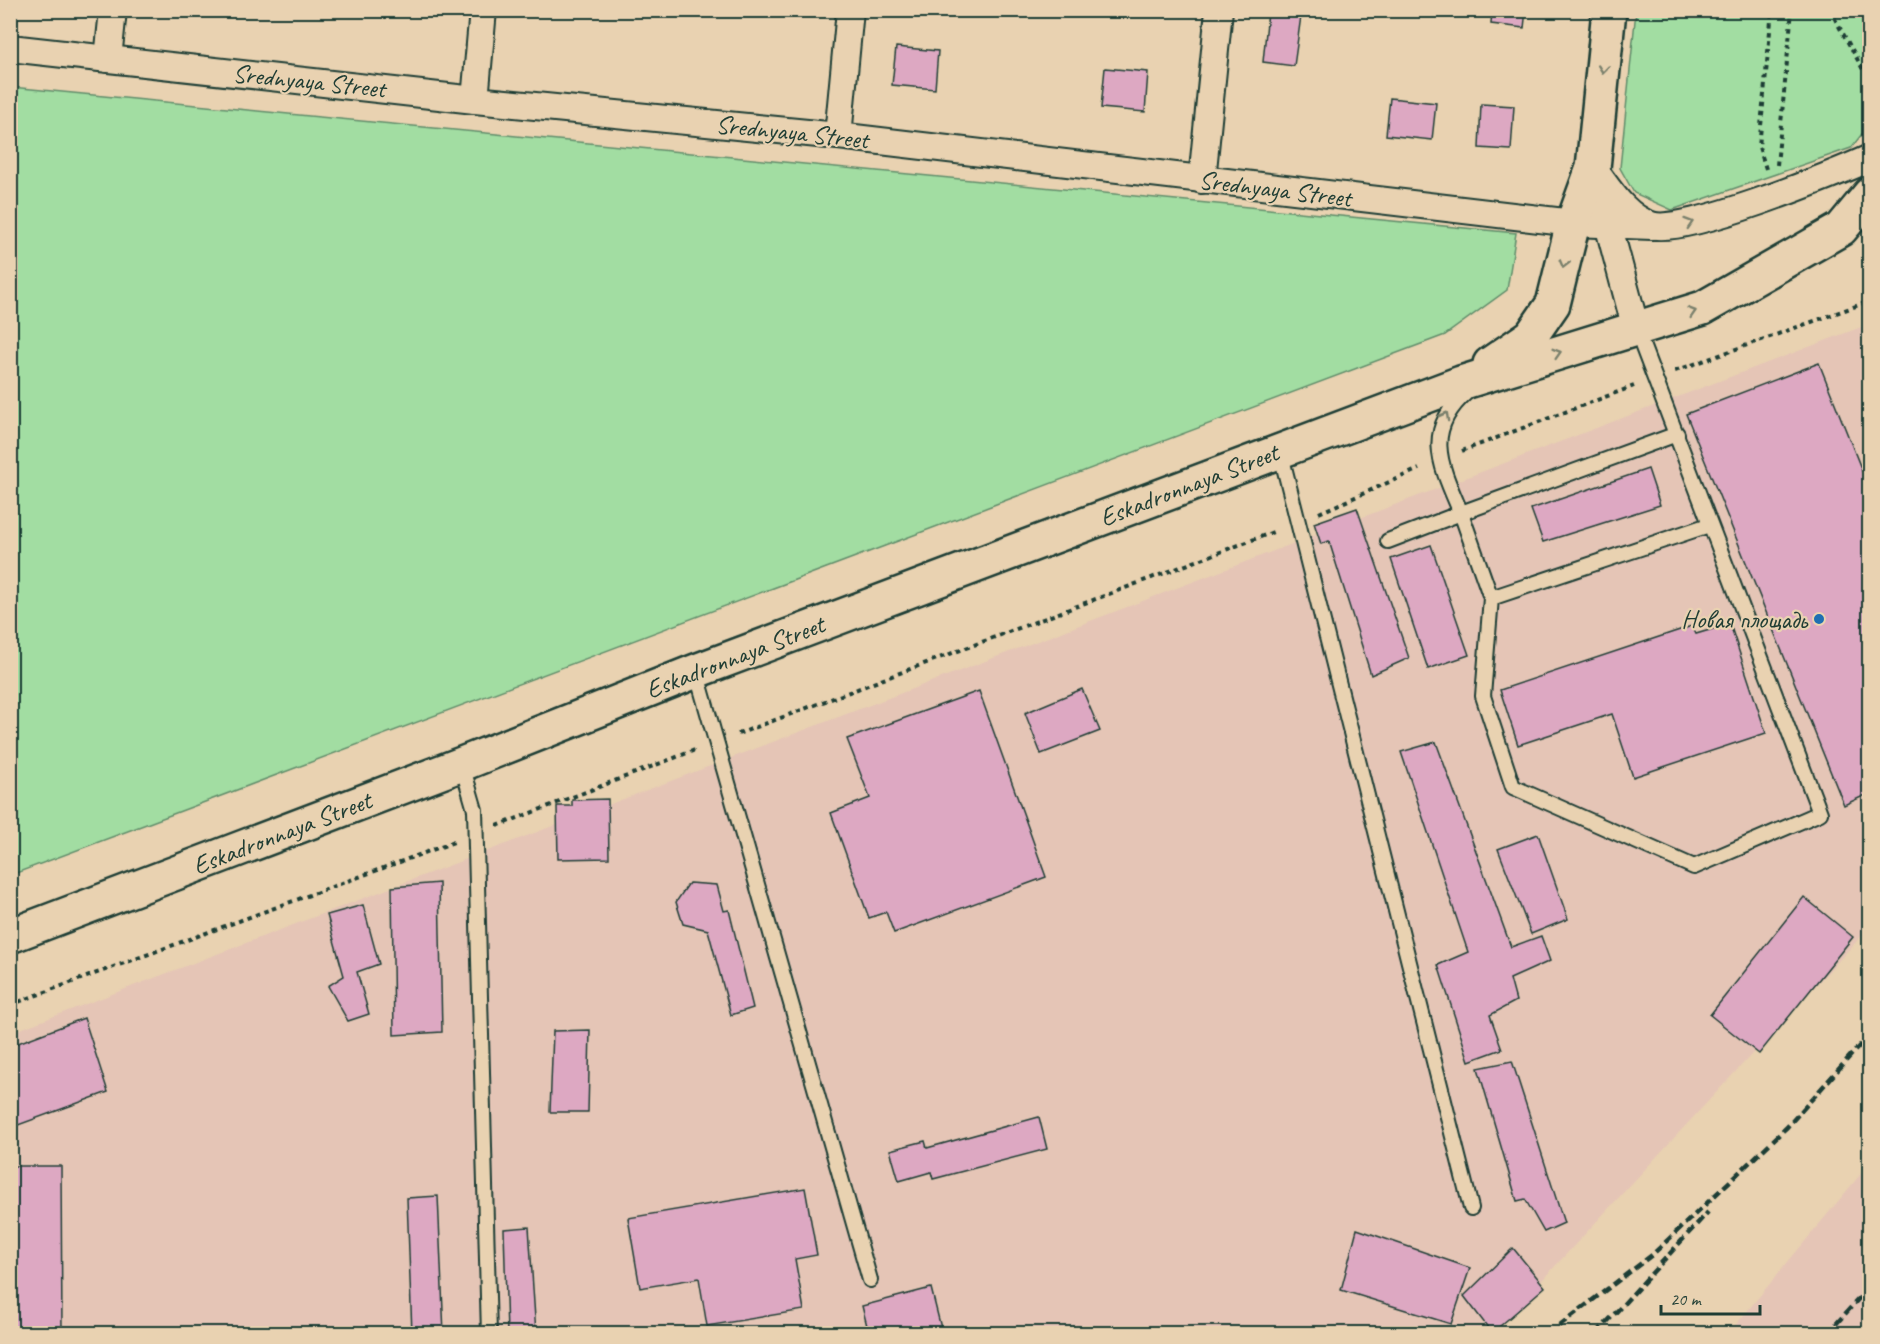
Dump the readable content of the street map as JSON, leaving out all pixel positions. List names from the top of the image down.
{
  "streets": {
    "main road": ["Eskadronnaya Street"],
    "street": ["Srednyaya Street"]
  },
  "places": ["Новая площадь"],
  "scale_bar": "20 m"
}
